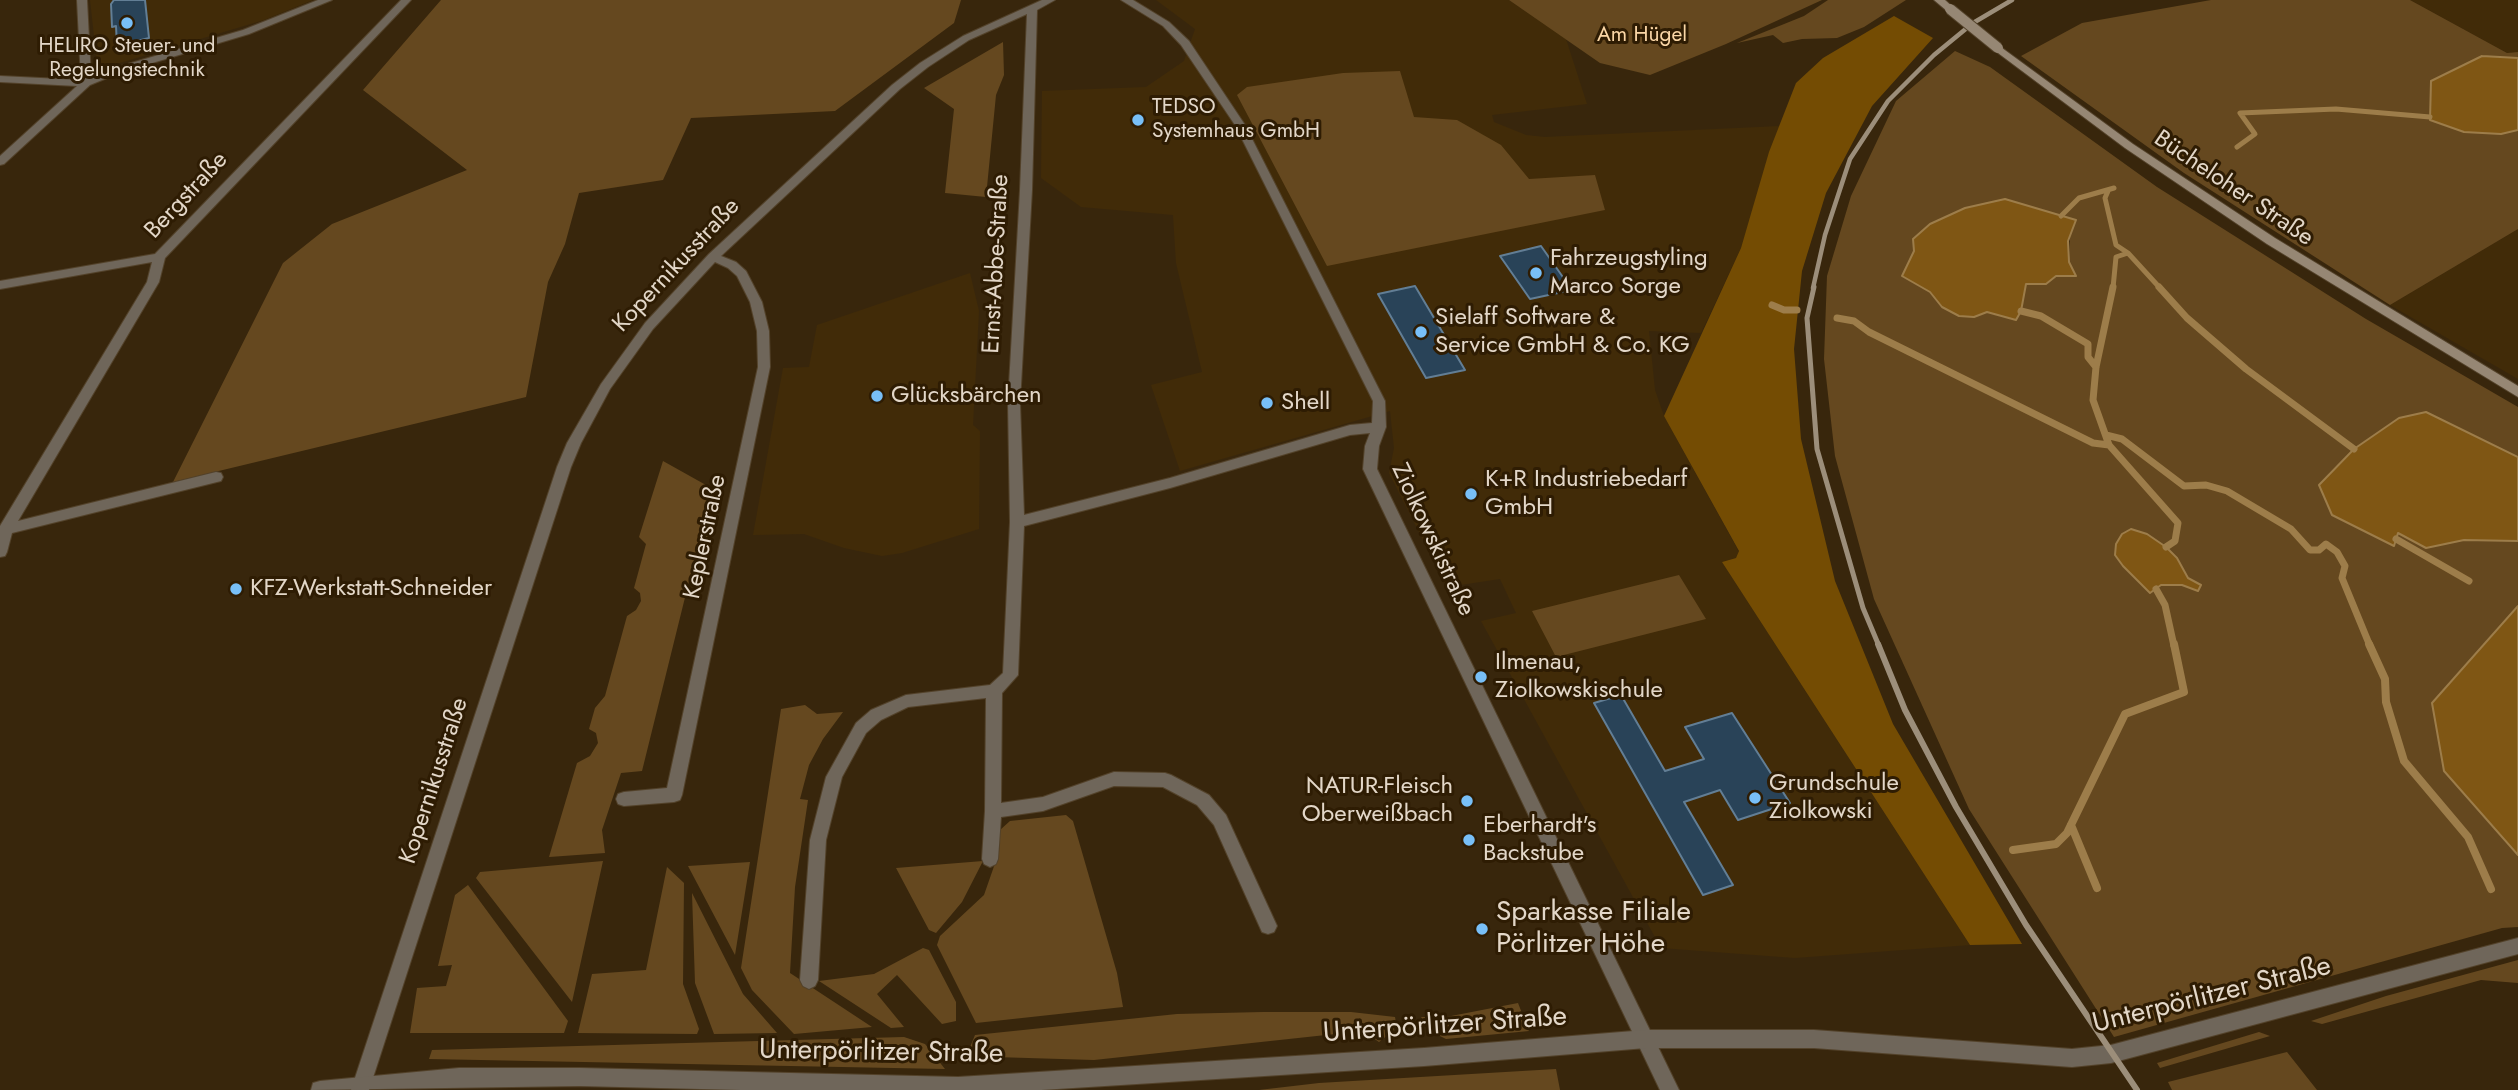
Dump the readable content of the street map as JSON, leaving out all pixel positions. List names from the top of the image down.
{
  "streets": {
    "main road": ["Bücheloher Straße"],
    "street": [
      "Bergstraße",
      "Ernst-Abbe-Straße",
      "Kopernikusstraße",
      "Keplerstraße",
      "Ziolkowskistraße",
      "Unterpörlitzer Straße"
    ]
  },
  "crossings": [
    ["Ernst-Abbe-Straße", "Kopernikusstraße"],
    ["Kopernikusstraße", "Keplerstraße"],
    ["Kopernikusstraße", "Unterpörlitzer Straße"],
    ["Ziolkowskistraße", "Unterpörlitzer Straße"]
  ],
  "parks": ["Am Hügel"],
  "places": [
    "HELIRO Steuer- und Regelungstechnik",
    "TEDSO Systemhaus GmbH",
    "Fahrzeugstyling Marco Sorge",
    "Sielaff Software & Service GmbH & Co. KG",
    "Glücksbärchen",
    "Shell",
    "K+R Industriebedarf GmbH",
    "KFZ-Werkstatt-Schneider",
    "Ilmenau, Ziolkowskischule",
    "Grundschule Ziolkowski",
    "NATUR-Fleisch Oberweißbach",
    "Eberhardt's Backstube",
    "Sparkasse Filiale Pörlitzer Höhe"
  ]
}
